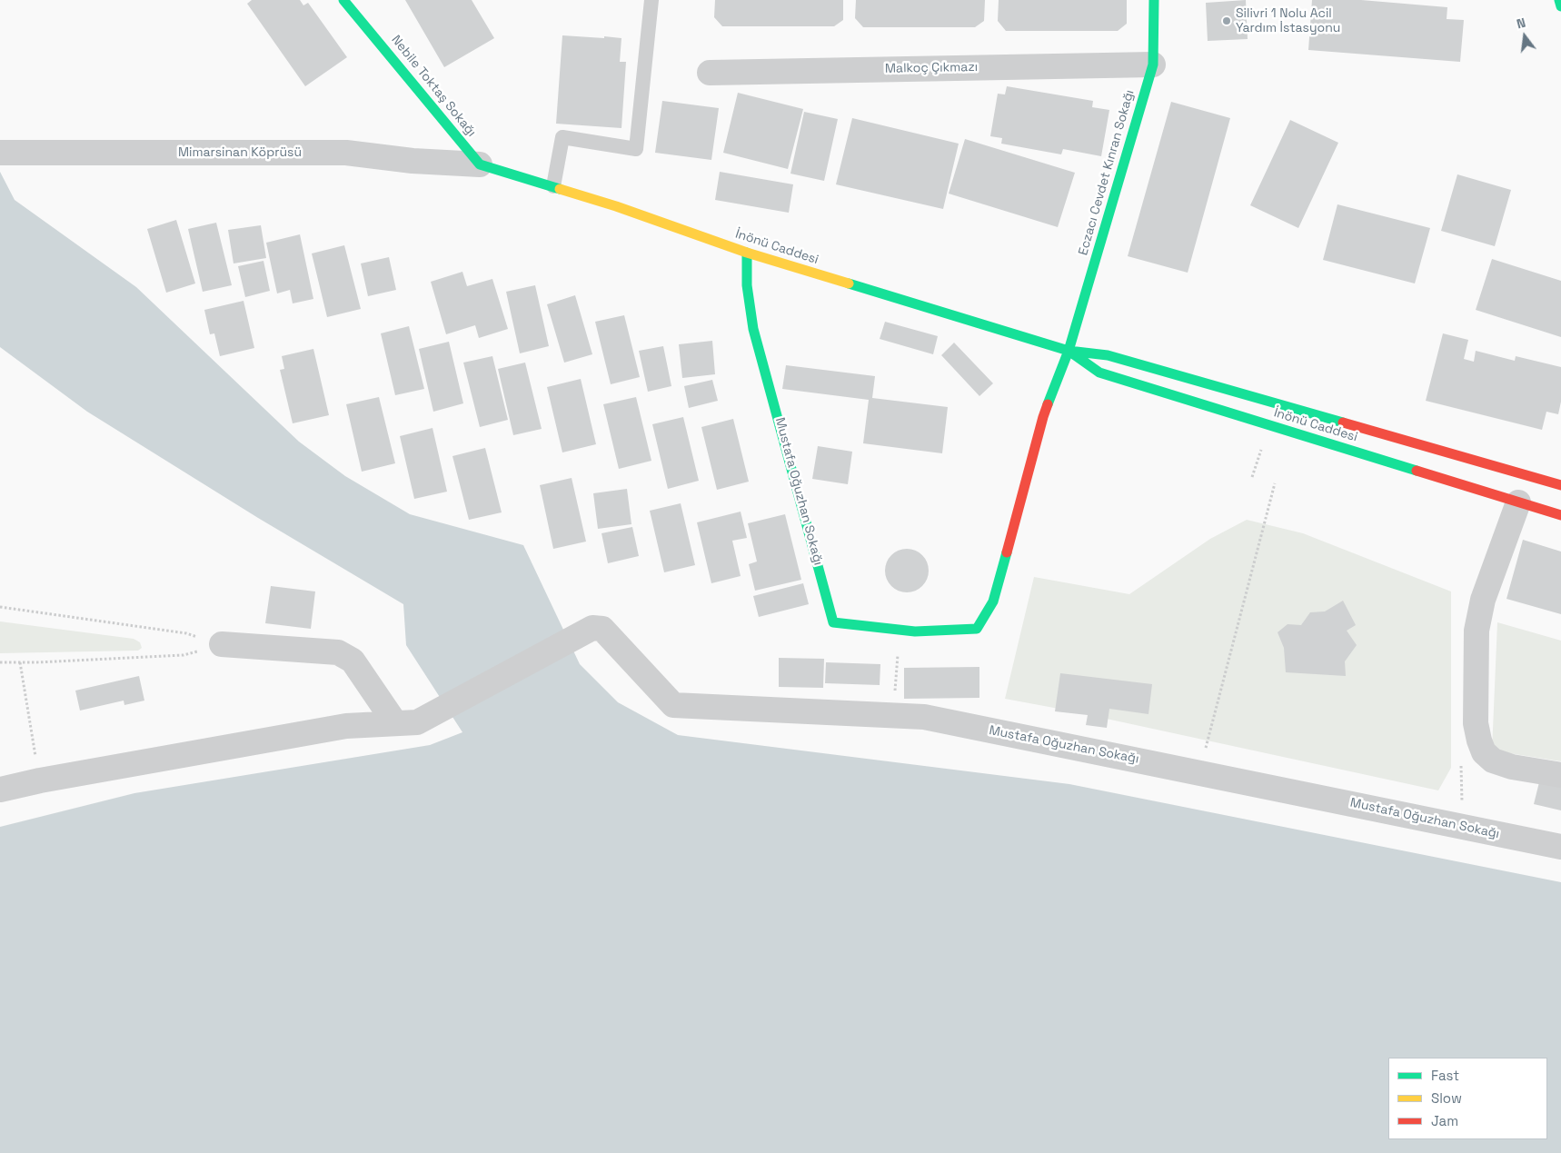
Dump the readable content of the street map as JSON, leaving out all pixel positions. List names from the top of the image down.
{
  "streets": {
    "main road": [
      "Nebile Toktaş Sokağı",
      "Eczacı Cevdet Kınran Sokağı",
      "İnönü Caddesi",
      "Mustafa Oğuzhan Sokağı"
    ],
    "street": ["Malkoç Çıkmazı", "Mimarsinan Köprüsü"]
  },
  "crossings": [
    ["Malkoç Çıkmazı", "Eczacı Cevdet Kınran Sokağı"],
    ["Nebile Toktaş Sokağı", "Mimarsinan Köprüsü"],
    ["Nebile Toktaş Sokağı", "İnönü Caddesi"],
    ["Mimarsinan Köprüsü", "İnönü Caddesi"],
    ["Eczacı Cevdet Kınran Sokağı", "İnönü Caddesi"],
    ["Eczacı Cevdet Kınran Sokağı", "Mustafa Oğuzhan Sokağı"],
    ["İnönü Caddesi", "Mustafa Oğuzhan Sokağı"]
  ],
  "places": ["Silivri 1 Nolu Acil Yardım İstasyonu"],
  "legend": ["Fast", "Slow", "Jam"],
  "north": "top"
}
